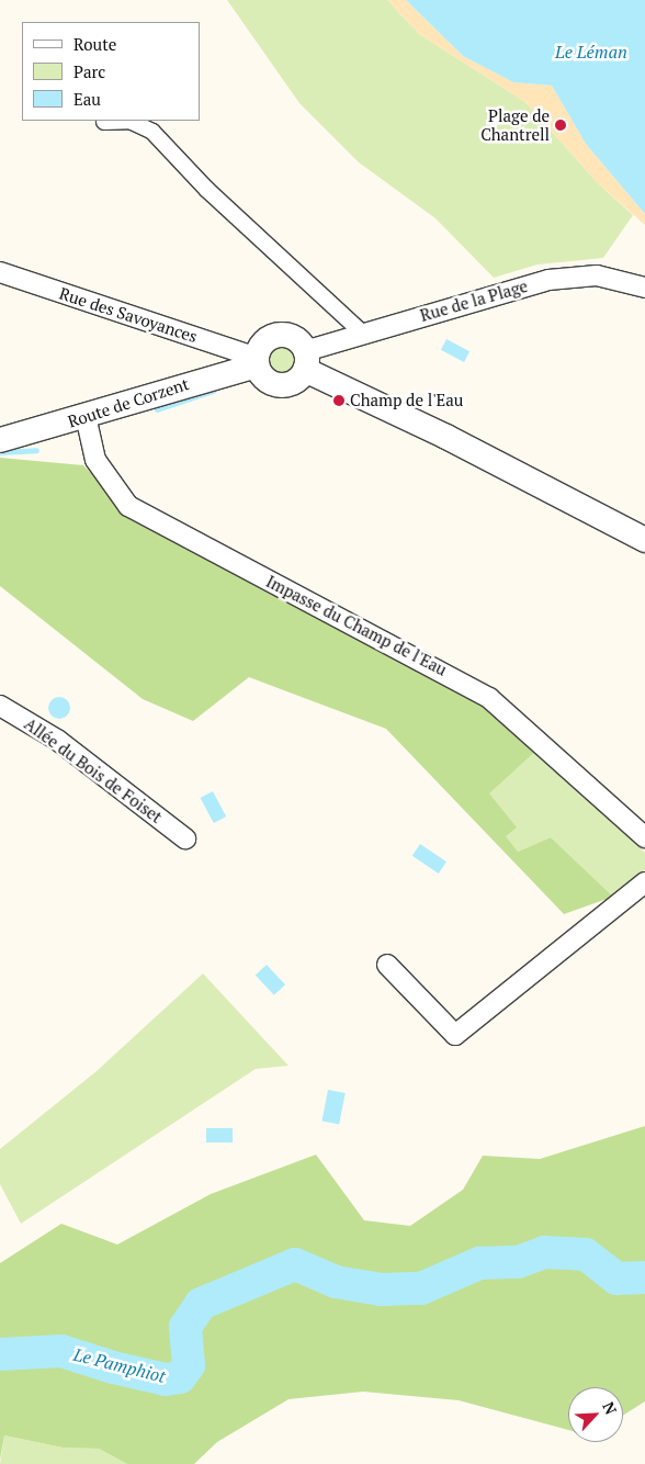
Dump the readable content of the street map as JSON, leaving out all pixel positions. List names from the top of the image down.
{
  "streets": {
    "street": [
      "Rue de la Plage",
      "Rue des Savoyances",
      "Route de Corzent",
      "Impasse du Champ de l'Eau",
      "Allée du Bois de Foiset"
    ]
  },
  "crossings": [
    ["Rue de la Plage", "Rue des Savoyances"],
    ["Rue de la Plage", "Route de Corzent"],
    ["Rue des Savoyances", "Route de Corzent"],
    ["Route de Corzent", "Impasse du Champ de l'Eau"]
  ],
  "water": ["Le Léman", "Le Pamphiot"],
  "places": ["Plage de Chantrell", "Champ de l'Eau"],
  "legend": ["Route", "Parc", "Eau"],
  "north": "top right"
}
